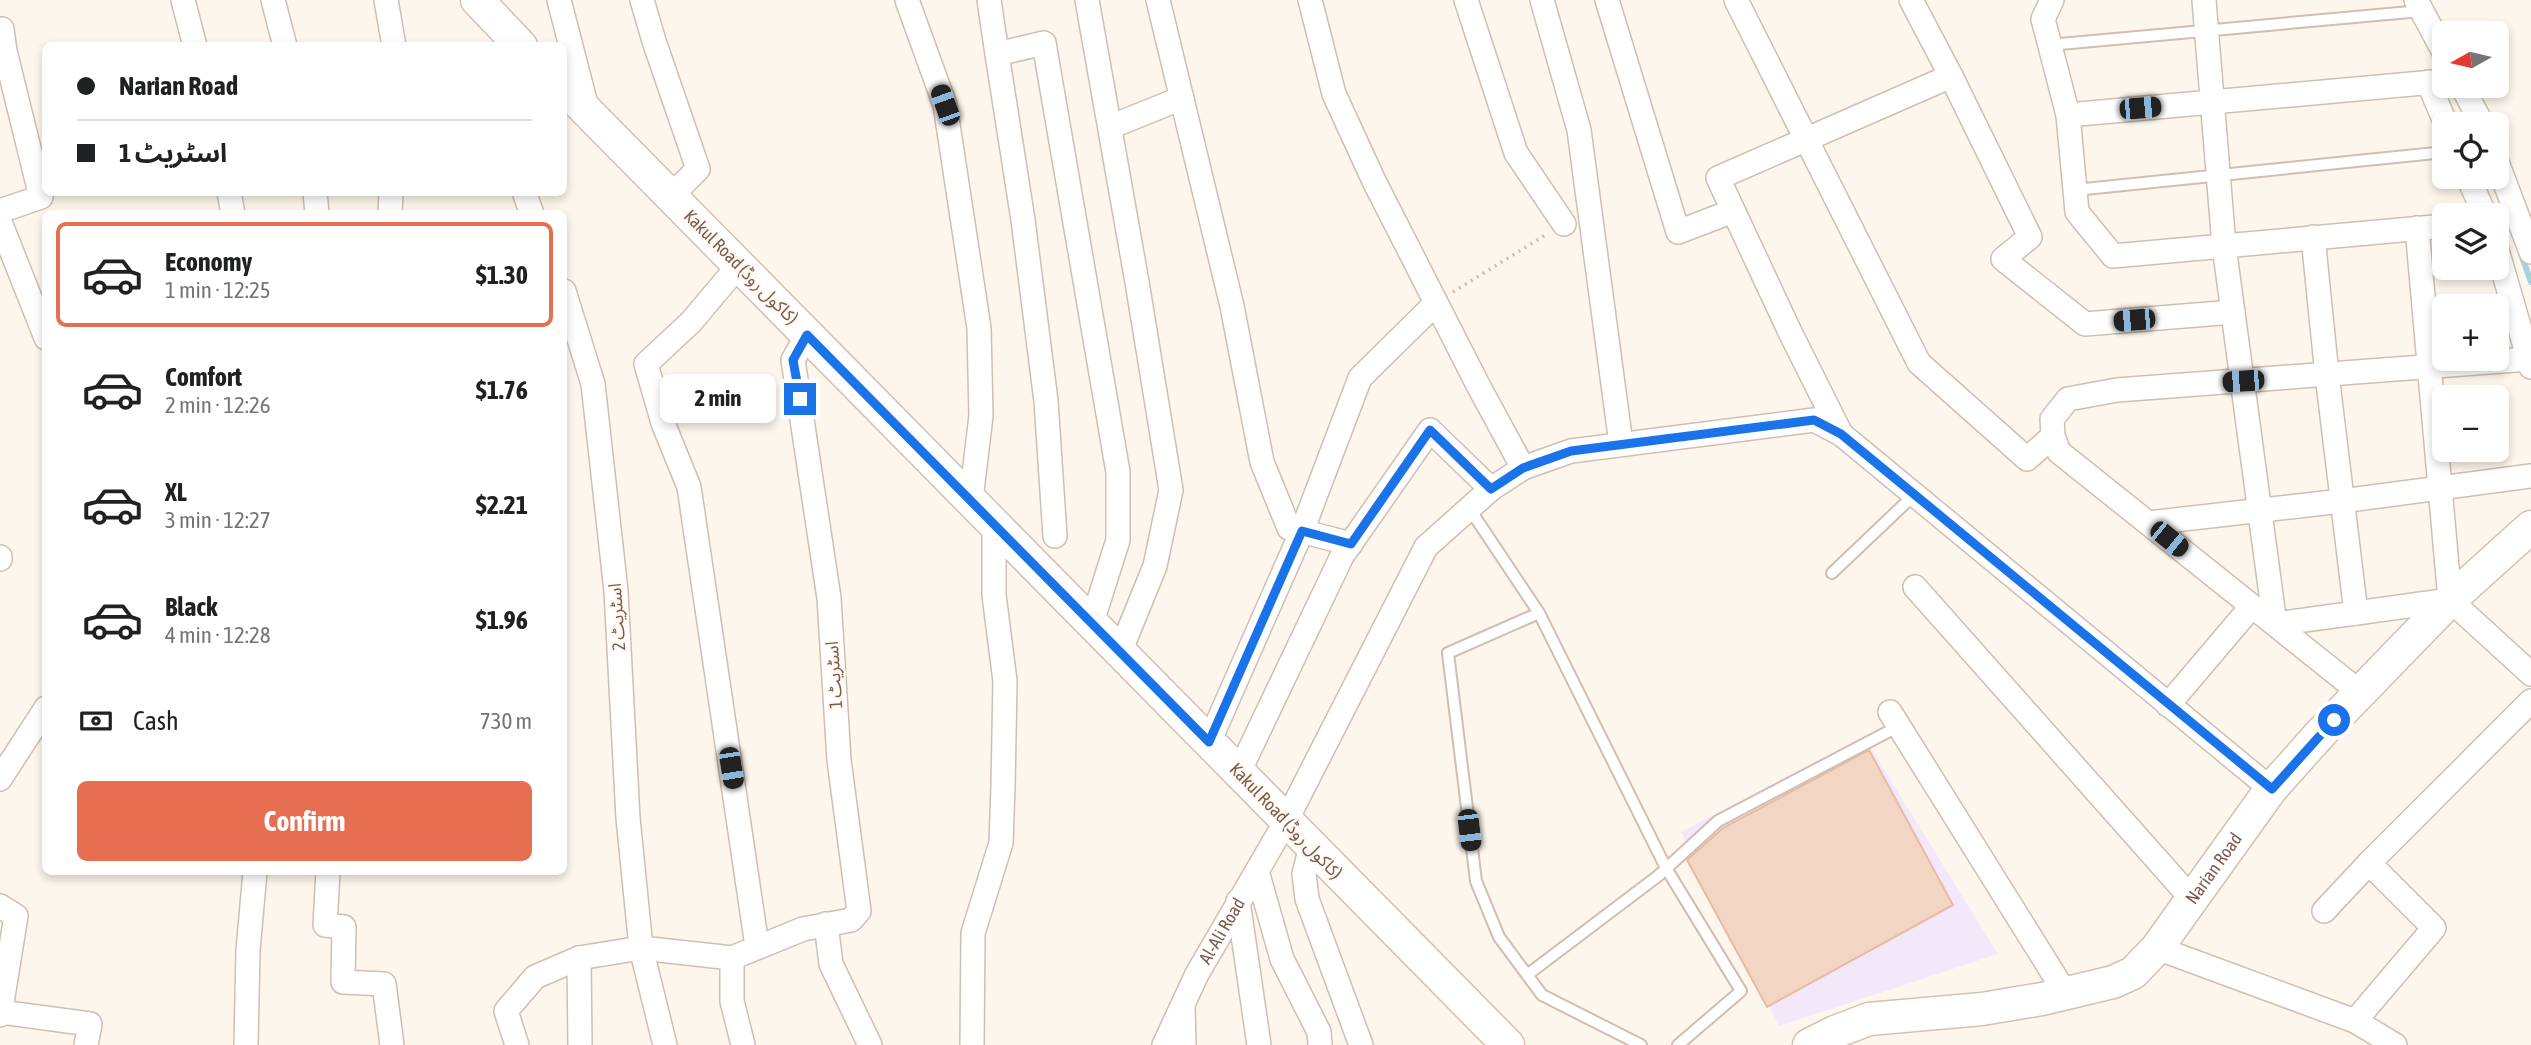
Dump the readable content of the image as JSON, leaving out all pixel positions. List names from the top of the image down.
{
  "streets": {
    "main road": ["Kakul Road (کاکول روڈ)", "Narian Road"],
    "street": ["اسٹریٹ 2", "اسٹریٹ 1", "Al-Ali Road"]
  },
  "crossings": [
    ["Kakul Road (کاکول روڈ)", "اسٹریٹ 1"],
    ["Kakul Road (کاکول روڈ)", "Al-Ali Road"]
  ],
  "north": "left",
  "page": {
    "map_buttons": ["+", "−"],
    "banner": ["Narian Road", "اسٹریٹ 1"],
    "list": [
      {
        "name": "Economy",
        "note": "1 min · 12:25",
        "value": "$1.30"
      },
      {
        "name": "Comfort",
        "note": "2 min · 12:26",
        "value": "$1.76"
      },
      {
        "name": "XL",
        "note": "3 min · 12:27",
        "value": "$2.21"
      },
      {
        "name": "Black",
        "note": "4 min · 12:28",
        "value": "$1.96"
      }
    ],
    "bubble": "2 min",
    "pay": ["Cash", "730 m"],
    "buttons": "Confirm"
  }
}
